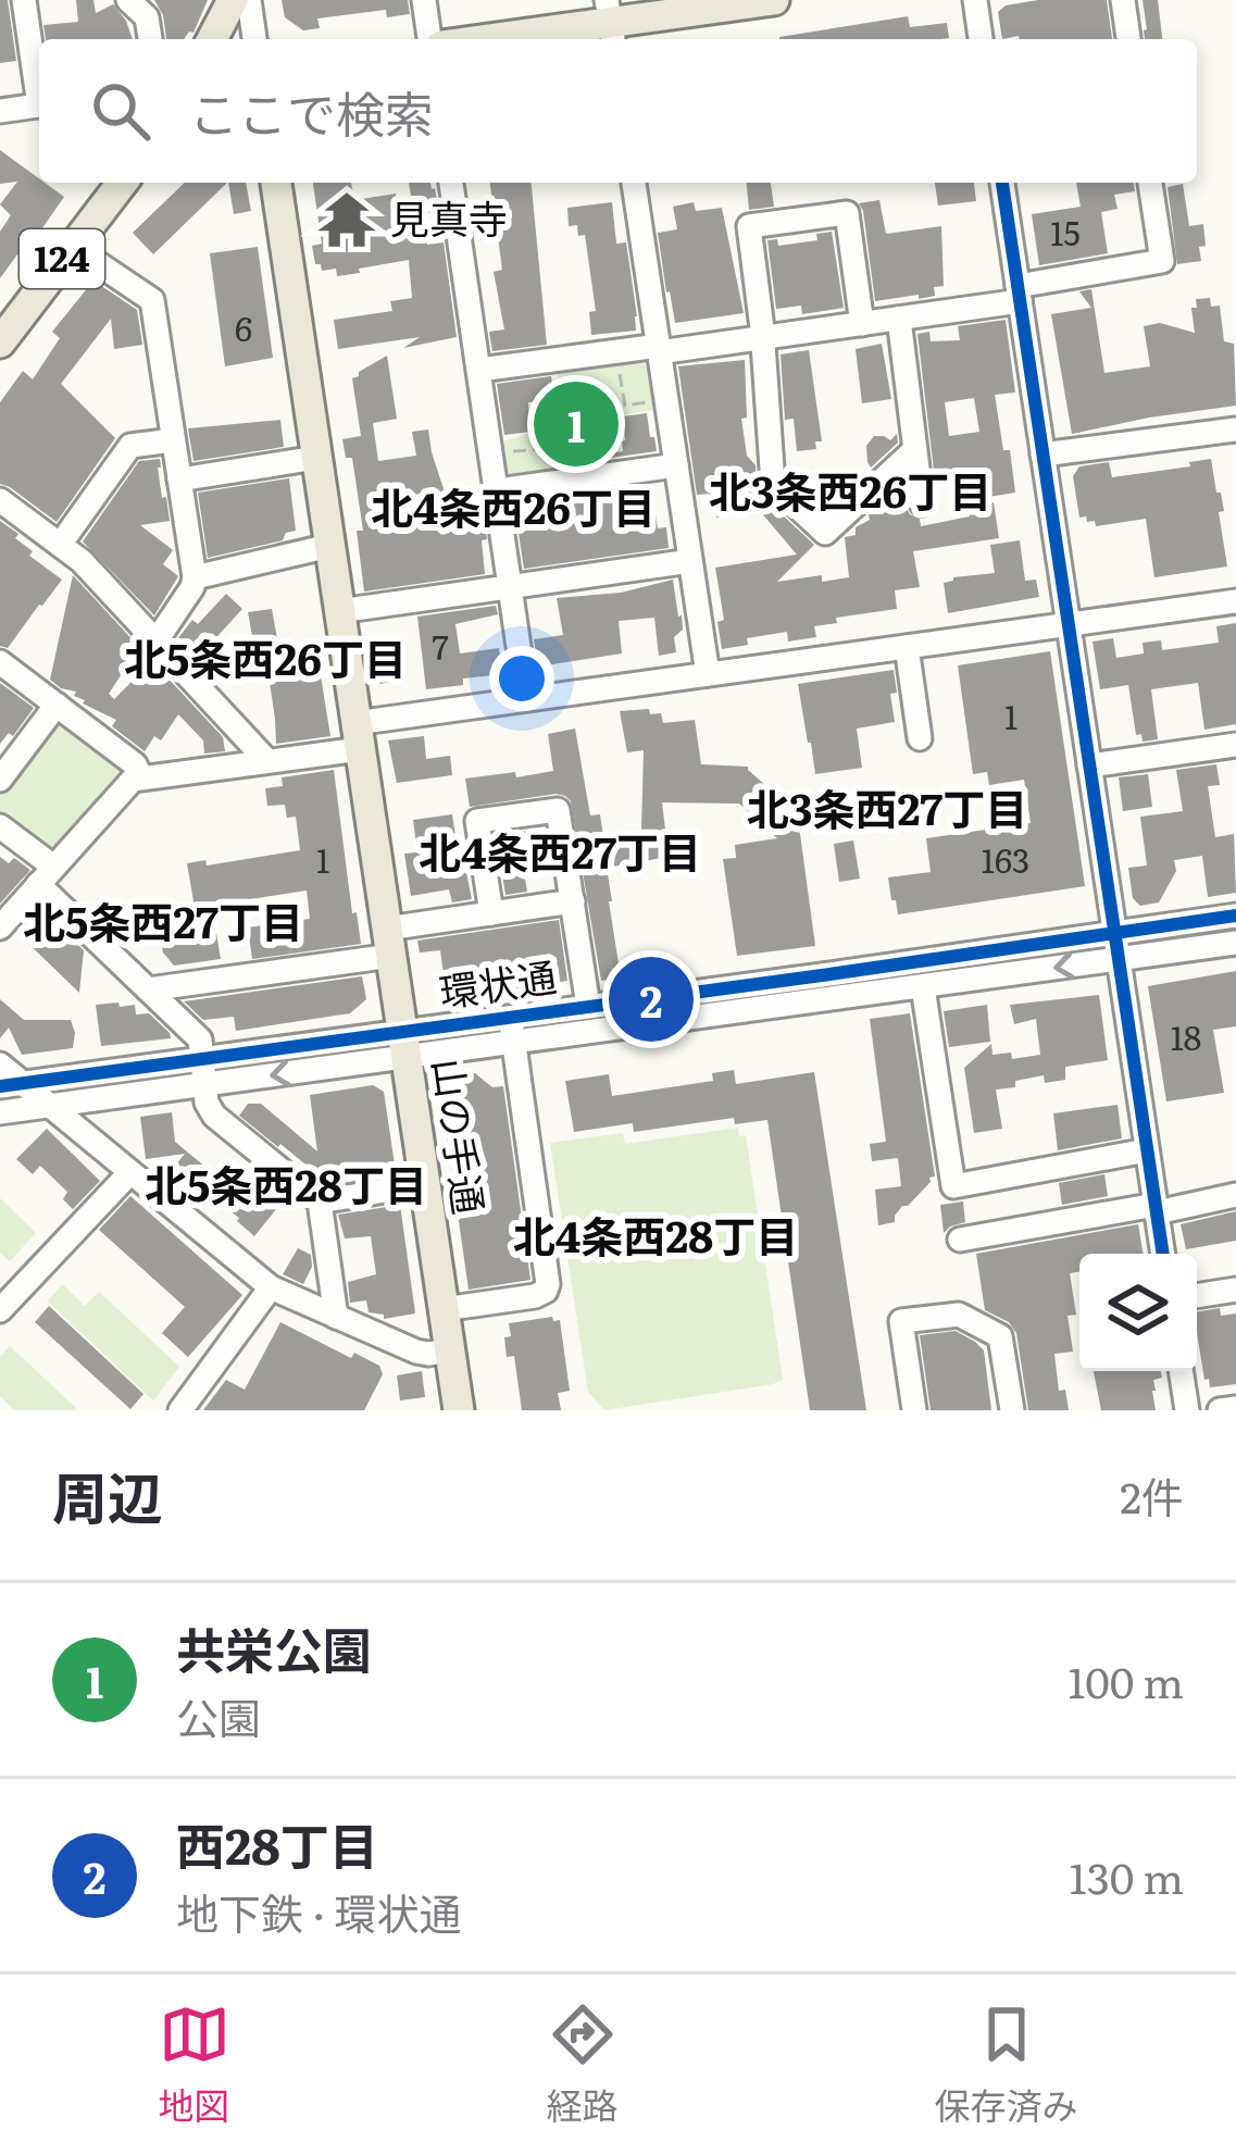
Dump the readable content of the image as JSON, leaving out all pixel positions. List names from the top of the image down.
{
  "streets": {
    "main road": ["124", "山の手通"],
    "street": ["環状通"]
  },
  "crossings": [
    ["環状通", "山の手通"]
  ],
  "districts": [
    "北3条西26丁目",
    "北4条西26丁目",
    "北5条西26丁目",
    "北3条西27丁目",
    "北4条西27丁目",
    "北5条西27丁目",
    "北5条西28丁目",
    "北4条西28丁目"
  ],
  "places": {
    "temple": ["見真寺"]
  },
  "house_numbers": [
    "15",
    "6",
    "7",
    "1",
    "1",
    "163",
    "18"
  ],
  "page": {
    "search": "ここで検索",
    "pins": ["1", "2"],
    "heading": ["周辺", "2件"],
    "list": [
      {
        "mark": "1",
        "name": "共栄公園",
        "note": "公園",
        "value": "100 m"
      },
      {
        "mark": "2",
        "name": "西28丁目",
        "note": "地下鉄 · 環状通",
        "value": "130 m"
      }
    ],
    "nav": ["地図", "経路", "保存済み"]
  }
}
